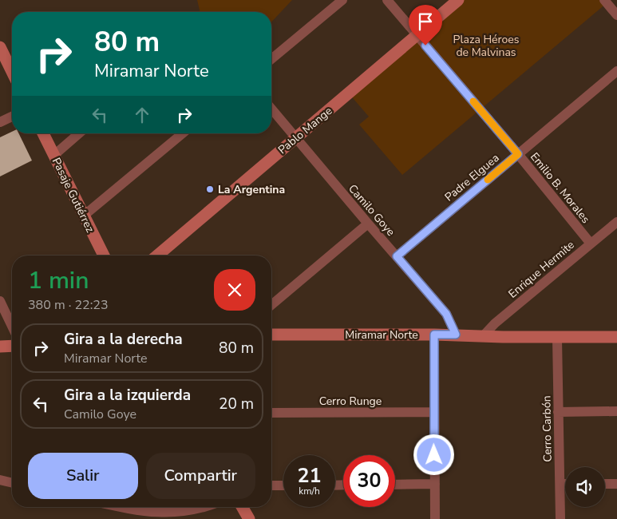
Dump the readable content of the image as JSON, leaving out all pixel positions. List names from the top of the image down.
{
  "streets": {
    "street": [
      "Pablo Mange",
      "Padre Elguea",
      "Emilio B. Morales",
      "Pasaje Gutiérrez",
      "Camilo Goye",
      "Enrique Hermite",
      "Miramar Norte",
      "Cerro Runge",
      "Cerro Carbón"
    ]
  },
  "crossings": [
    ["Pablo Mange", "Emilio B. Morales"],
    ["Pablo Mange", "Camilo Goye"],
    ["Padre Elguea", "Emilio B. Morales"],
    ["Padre Elguea", "Camilo Goye"],
    ["Emilio B. Morales", "Enrique Hermite"],
    ["Camilo Goye", "Miramar Norte"],
    ["Enrique Hermite", "Miramar Norte"],
    ["Miramar Norte", "Cerro Carbón"]
  ],
  "parks": ["Plaza Héroes de Malvinas"],
  "places": ["La Argentina"],
  "page": {
    "turn": ["80 m", "Miramar Norte"],
    "heading": ["1 min", "380 m · 22:23"],
    "list": [
      {
        "name": "Gira a la derecha",
        "note": "Miramar Norte",
        "value": "80 m"
      },
      {
        "name": "Gira a la izquierda",
        "note": "Camilo Goye",
        "value": "20 m"
      }
    ],
    "buttons": ["Salir", "Compartir"],
    "speed": "21 km/h",
    "limit": "30"
  }
}
